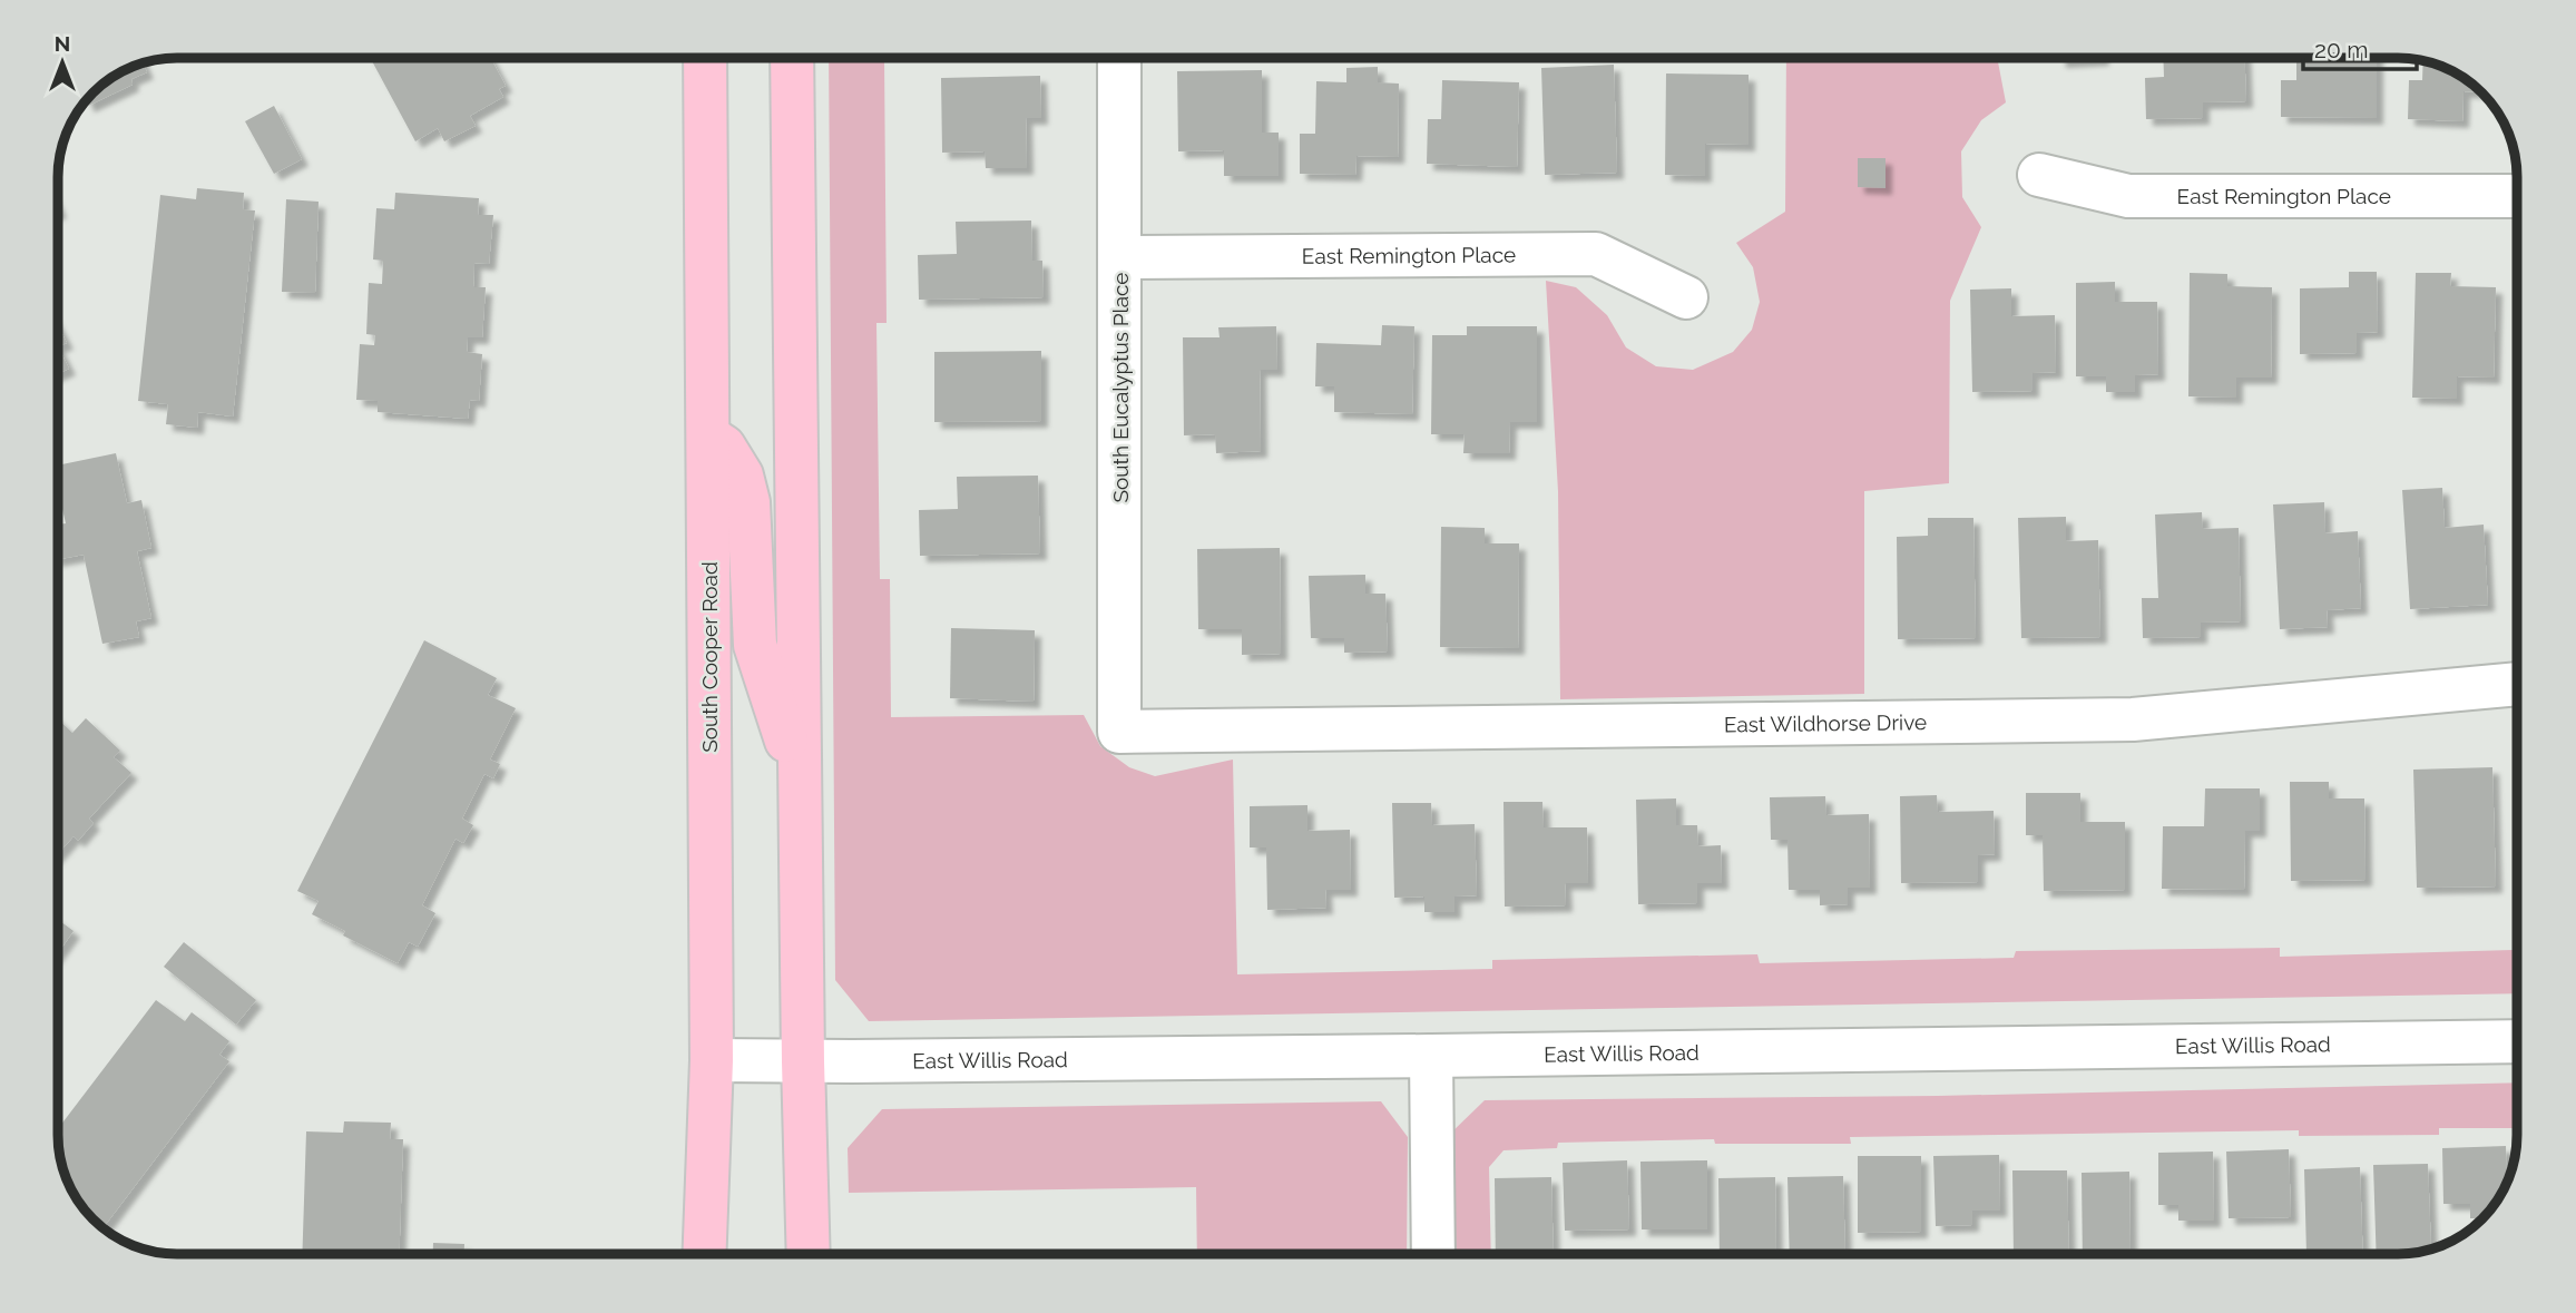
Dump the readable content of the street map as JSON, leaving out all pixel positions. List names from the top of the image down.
{
  "streets": {
    "main road": ["South Cooper Road"],
    "street": [
      "East Remington Place",
      "South Eucalyptus Place",
      "East Wildhorse Drive",
      "East Willis Road"
    ]
  },
  "crossings": [
    ["East Remington Place", "South Eucalyptus Place"],
    ["South Eucalyptus Place", "East Wildhorse Drive"],
    ["South Cooper Road", "East Willis Road"]
  ],
  "scale_bar": "20 m",
  "north": "top"
}
